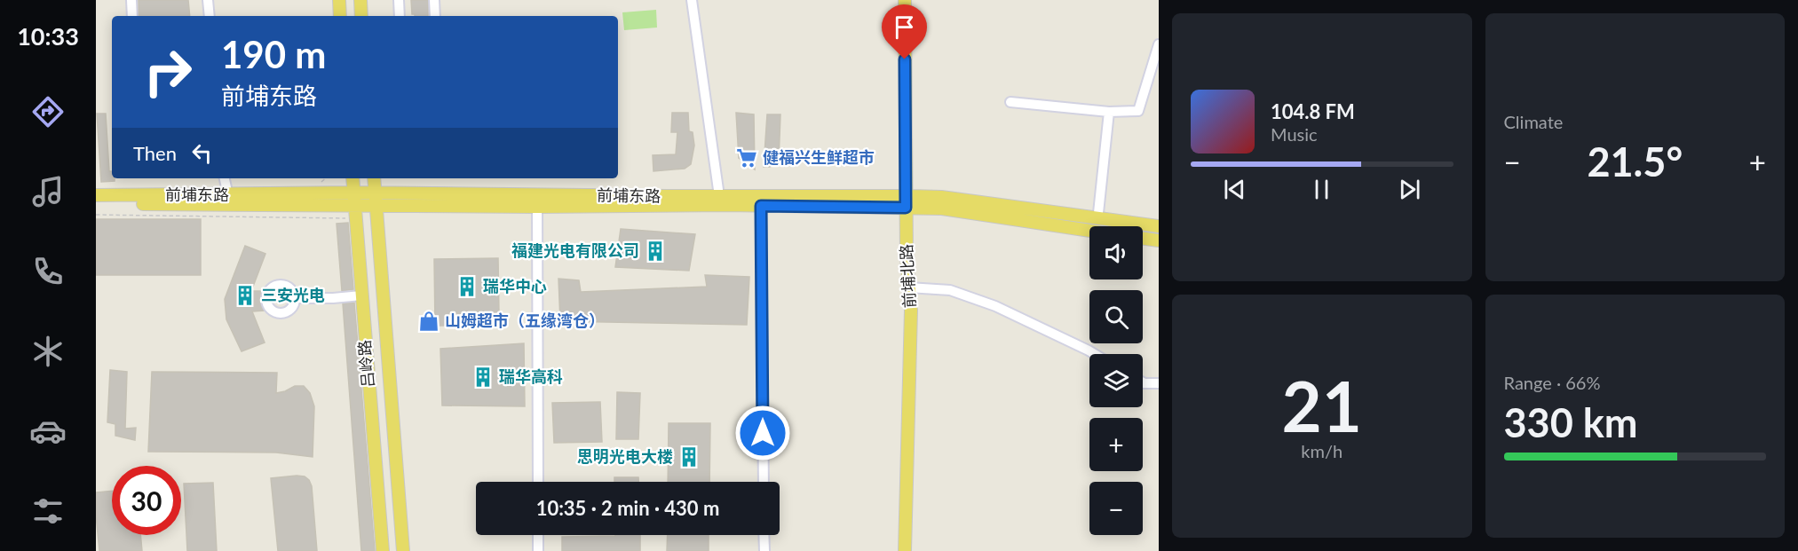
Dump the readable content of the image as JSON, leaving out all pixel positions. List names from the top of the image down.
{
  "streets": {
    "main road": ["前埔东路", "前埔北路", "吕岭路"]
  },
  "crossings": [
    ["前埔东路", "前埔北路"],
    ["前埔东路", "吕岭路"]
  ],
  "places": {
    "supermarket": ["健福兴生鲜超市"],
    "building": [
      "福建光电有限公司",
      "瑞华中心",
      "三安光电",
      "瑞华高科",
      "思明光电大楼"
    ],
    "shop": ["山姆超市（五缘湾仓）"]
  },
  "page": {
    "tabs": "10:33",
    "tile": [
      "Climate",
      ["21", "km/h"],
      ["Range · 66%", "330 km"]
    ],
    "turn": ["190 m", "前埔东路"],
    "song": ["104.8 FM", "Music"],
    "then": "Then",
    "heat": ["−", "21.5°", "+"],
    "map_buttons": ["+", "−"],
    "limit": "30",
    "trip": "10:35 · 2 min · 430 m"
  }
}
